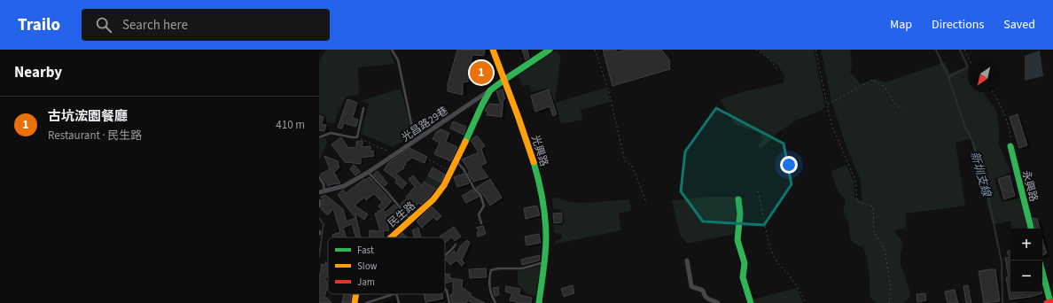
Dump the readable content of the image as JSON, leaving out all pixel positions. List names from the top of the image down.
{
  "streets": {
    "street": [
      "光昌路29巷",
      "光興路",
      "永興路",
      "民生路"
    ]
  },
  "crossings": [
    ["光昌路29巷", "民生路"],
    ["光興路", "民生路"]
  ],
  "water": ["新圳支線"],
  "legend": ["Fast", "Slow", "Jam"],
  "north": "bottom left",
  "page": {
    "header": "Trailo",
    "search": "Search here",
    "nav": ["Map", "Directions", "Saved"],
    "heading": "Nearby",
    "pins": "1",
    "list": [
      {
        "mark": "1",
        "name": "古坑浤園餐廳",
        "note": "Restaurant · 民生路",
        "value": "410 m"
      }
    ],
    "map_buttons": ["+", "−"]
  }
}
